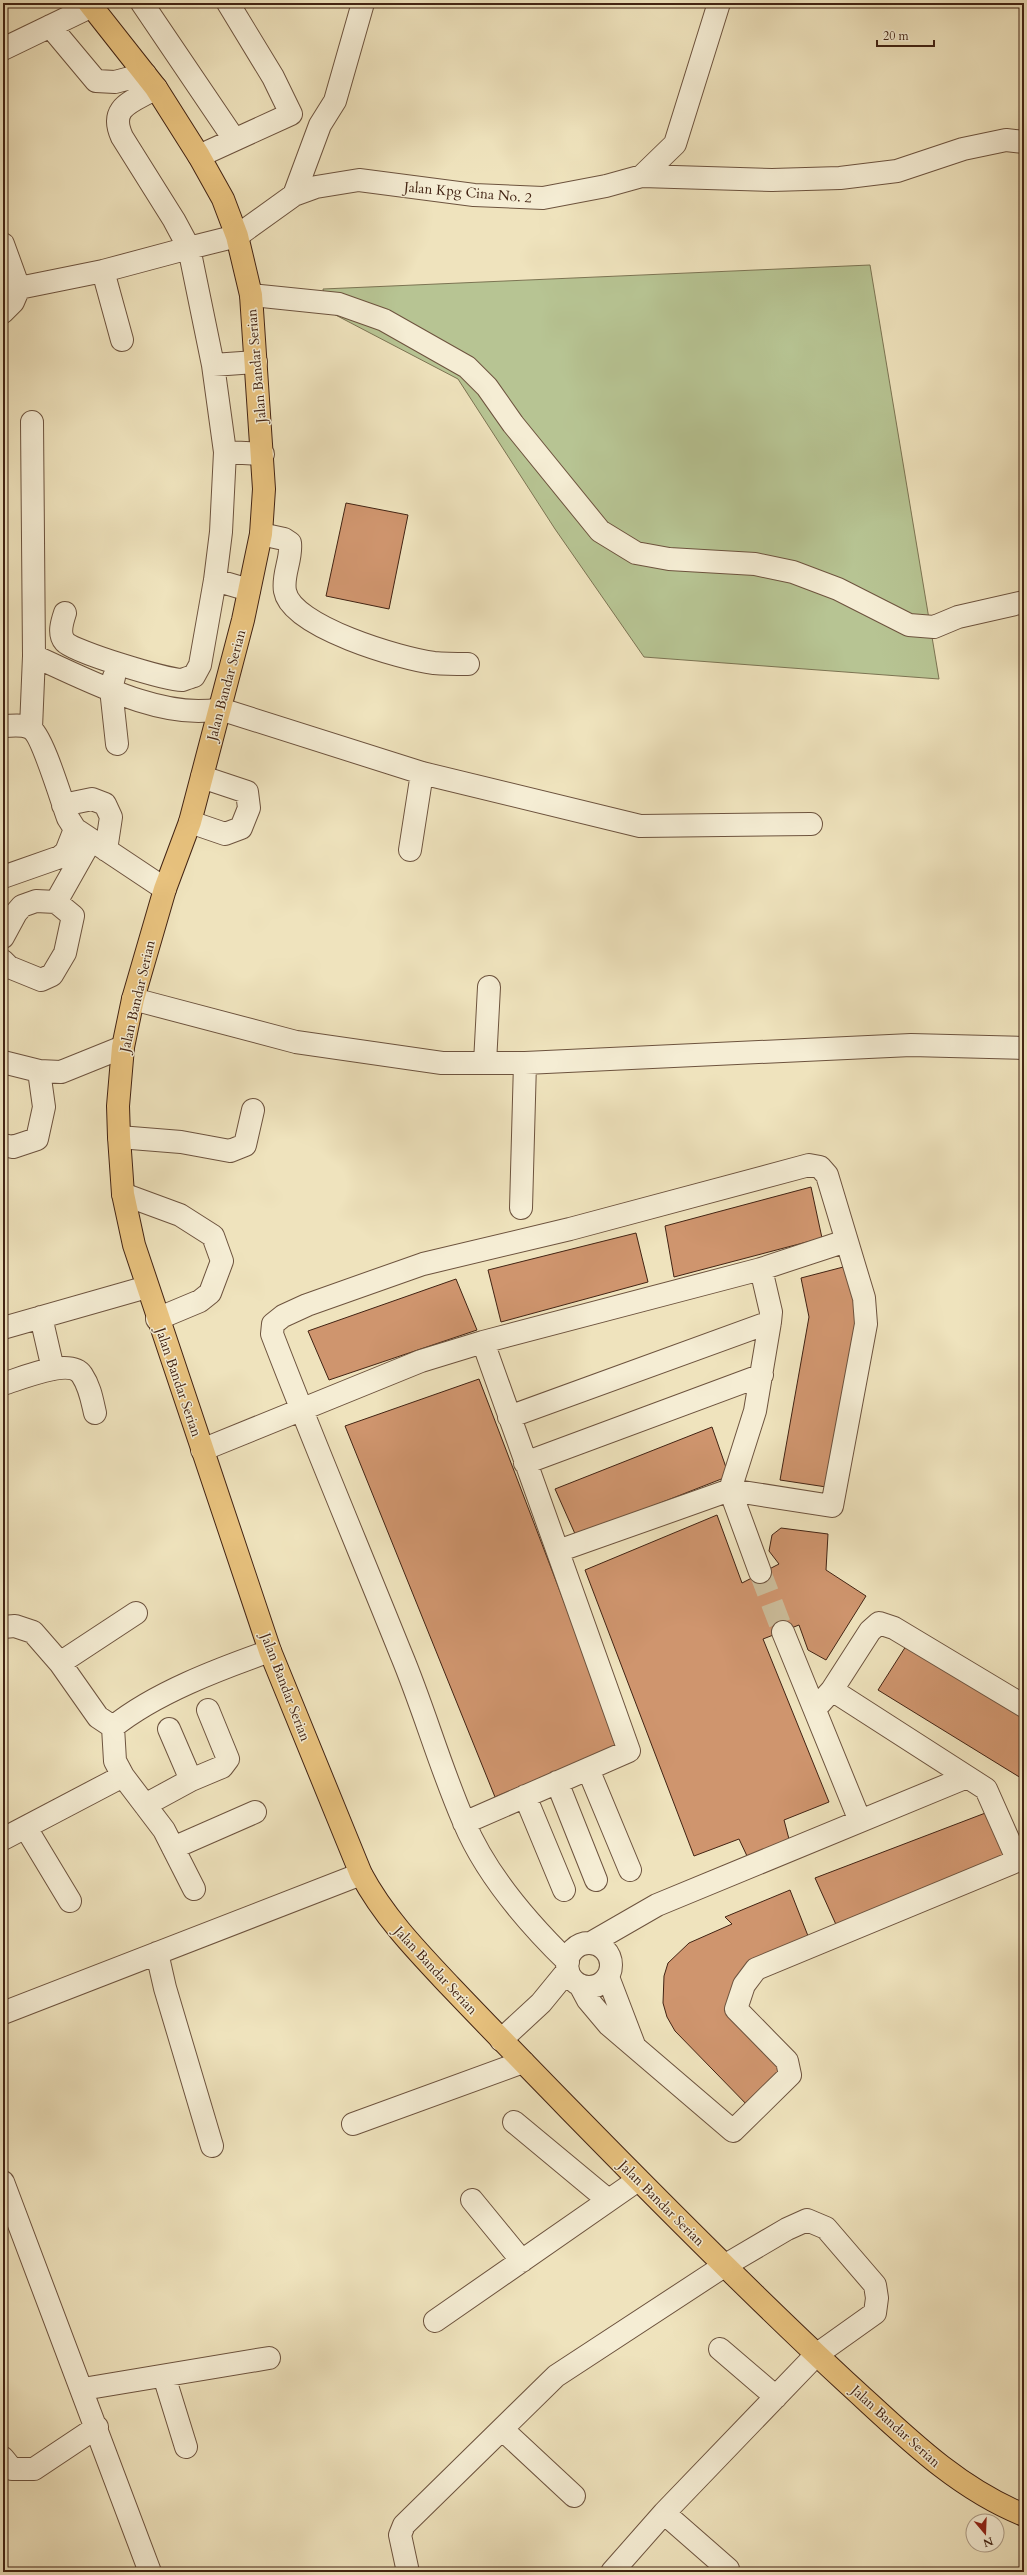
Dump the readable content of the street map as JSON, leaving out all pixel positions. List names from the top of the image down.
{
  "streets": {
    "main road": ["Jalan Bandar Serian"],
    "street": ["Jalan Kpg Cina No. 2"]
  },
  "crossings": [
    ["Jalan Kpg Cina No. 2", "Jalan Bandar Serian"]
  ],
  "scale_bar": "20 m",
  "north": "bottom"
}
